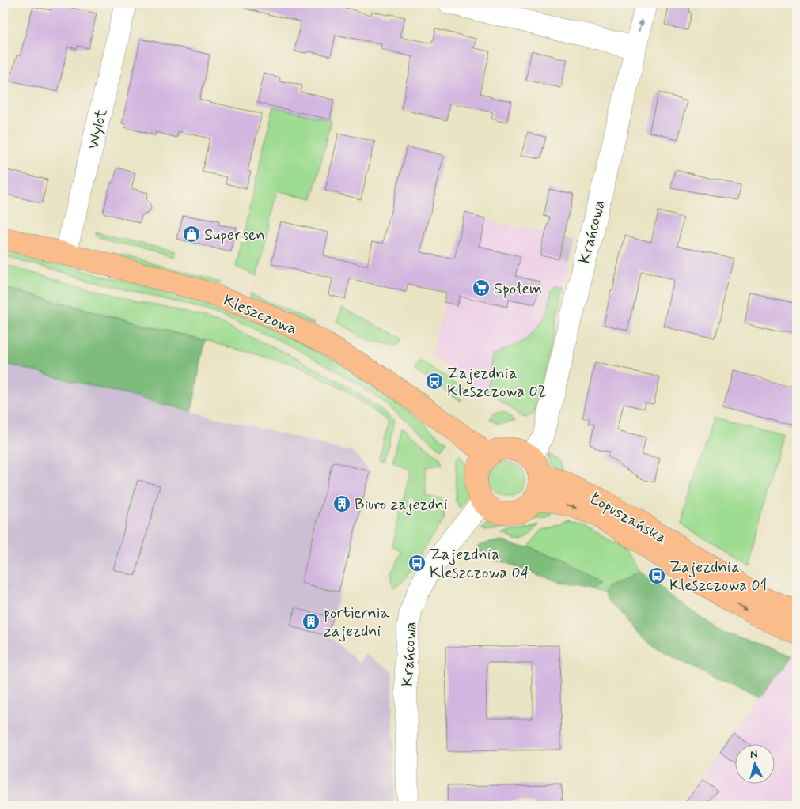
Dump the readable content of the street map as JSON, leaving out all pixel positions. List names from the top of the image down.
{
  "streets": {
    "main road": ["Kleszczowa", "Łopuszańska"],
    "street": ["Wylot", "Krańcowa"]
  },
  "crossings": [
    ["Wylot", "Kleszczowa"],
    ["Krańcowa", "Kleszczowa"],
    ["Krańcowa", "Łopuszańska"],
    ["Kleszczowa", "Łopuszańska"]
  ],
  "places": {
    "shop": ["Supersen"],
    "supermarket": ["Społem"],
    "bus stop": ["Zajezdnia Kleszczowa 02", "Zajezdnia Kleszczowa 04", "Zajezdnia Kleszczowa 01"],
    "building": ["Biuro zajezdni", "portiernia zajezdni"]
  },
  "north": "top"
}
